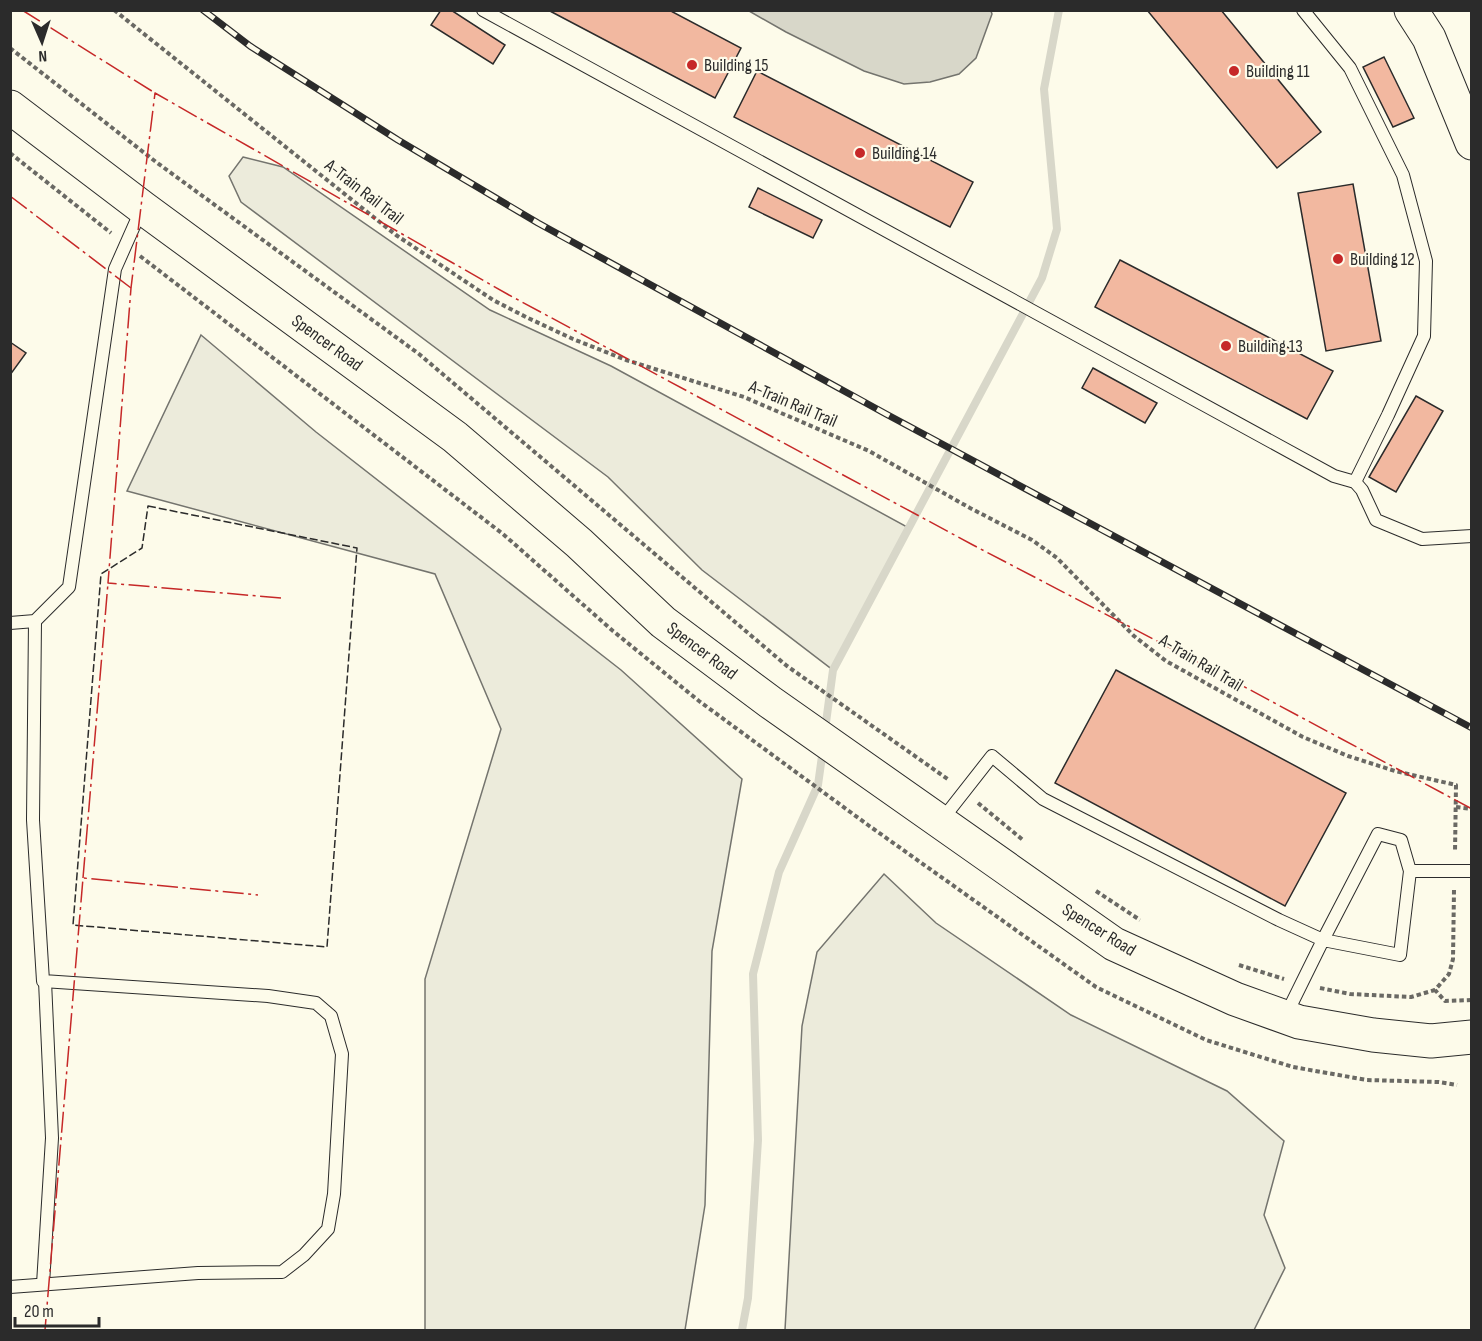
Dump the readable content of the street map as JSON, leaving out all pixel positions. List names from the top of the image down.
{
  "streets": {
    "street": ["Spencer Road"],
    "path": ["A-Train Rail Trail"]
  },
  "places": [
    "Building 15",
    "Building 11",
    "Building 14",
    "Building 12",
    "Building 13"
  ],
  "scale_bar": "20 m",
  "north": "bottom"
}
